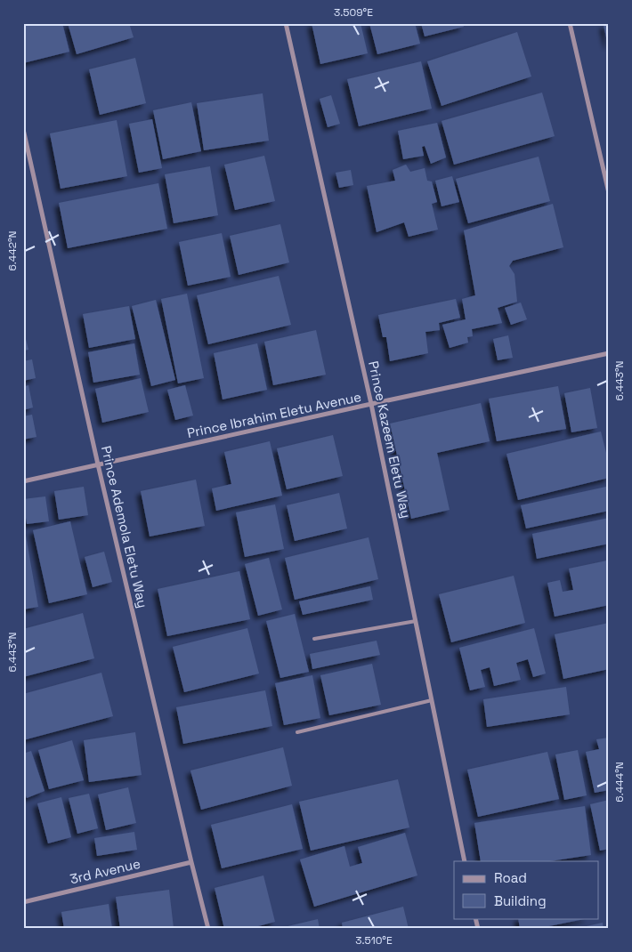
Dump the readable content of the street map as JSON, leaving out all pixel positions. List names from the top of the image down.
{
  "streets": {
    "street": [
      "Prince Ibrahim Eletu Avenue",
      "Prince Kazeem Eletu Way",
      "Prince Ademola Eletu Way",
      "3rd Avenue"
    ]
  },
  "crossings": [
    ["Prince Ibrahim Eletu Avenue", "Prince Kazeem Eletu Way"],
    ["Prince Ibrahim Eletu Avenue", "Prince Ademola Eletu Way"],
    ["Prince Ademola Eletu Way", "3rd Avenue"]
  ],
  "legend": ["Road", "Building"],
  "coordinates": [
    "3.509°E",
    "6.442°N",
    "6.443°N",
    "6.444°N",
    "3.510°E"
  ]
}
